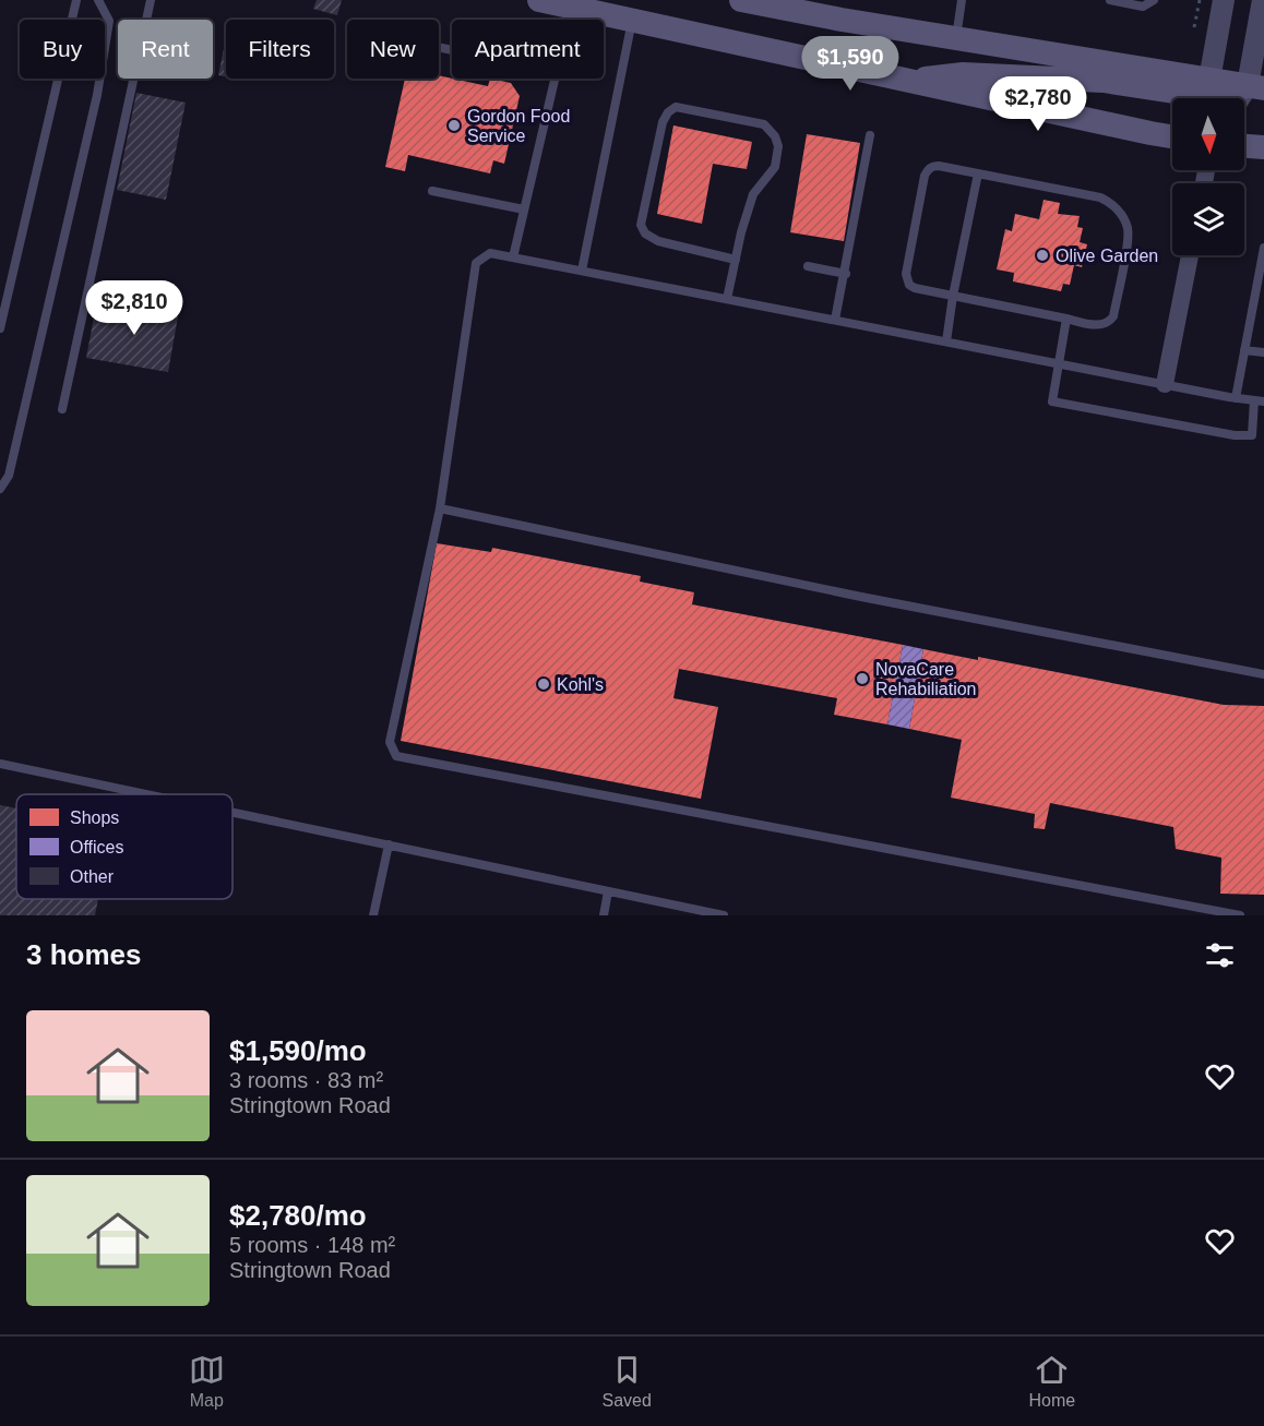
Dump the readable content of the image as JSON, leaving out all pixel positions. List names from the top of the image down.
{
  "places": [
    "Gordon Food Service",
    "Olive Garden",
    "NovaCare Rehabiliation",
    "Kohl's"
  ],
  "legend": ["Shops", "Offices", "Other"],
  "north": "bottom",
  "page": {
    "chip": [
      "Buy",
      "Rent",
      "Filters",
      "New",
      "Apartment"
    ],
    "price": ["$1,590", "$2,780", "$2,810"],
    "heading": "3 homes",
    "list": [
      {
        "name": "$1,590/mo",
        "note": "3 rooms · 83 m² · Stringtown Road"
      },
      {
        "name": "$2,780/mo",
        "note": "5 rooms · 148 m² · Stringtown Road"
      }
    ],
    "tabs": ["Map", "Saved", "Home"]
  }
}
